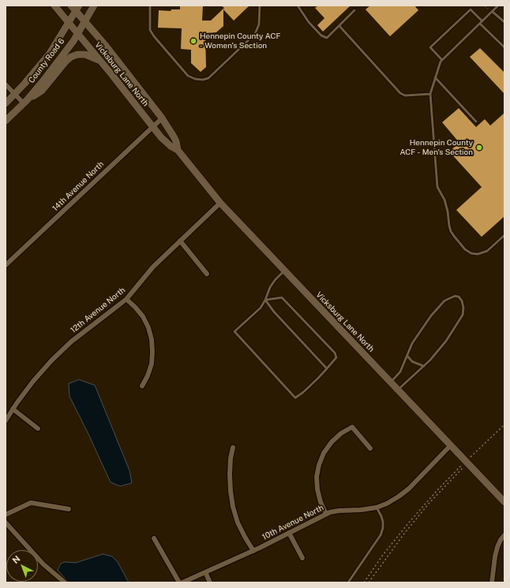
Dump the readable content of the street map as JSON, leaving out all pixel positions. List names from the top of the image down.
{
  "streets": {
    "main road": ["County Road 6", "Vicksburg Lane North"],
    "street": ["14th Avenue North", "12th Avenue North", "10th Avenue North"]
  },
  "crossings": [
    ["County Road 6", "Vicksburg Lane North"],
    ["Vicksburg Lane North", "14th Avenue North"],
    ["Vicksburg Lane North", "12th Avenue North"],
    ["Vicksburg Lane North", "10th Avenue North"]
  ],
  "places": ["Hennepin County ACF - Women's Section", "Hennepin County ACF - Men's Section"],
  "north": "top left"
}
